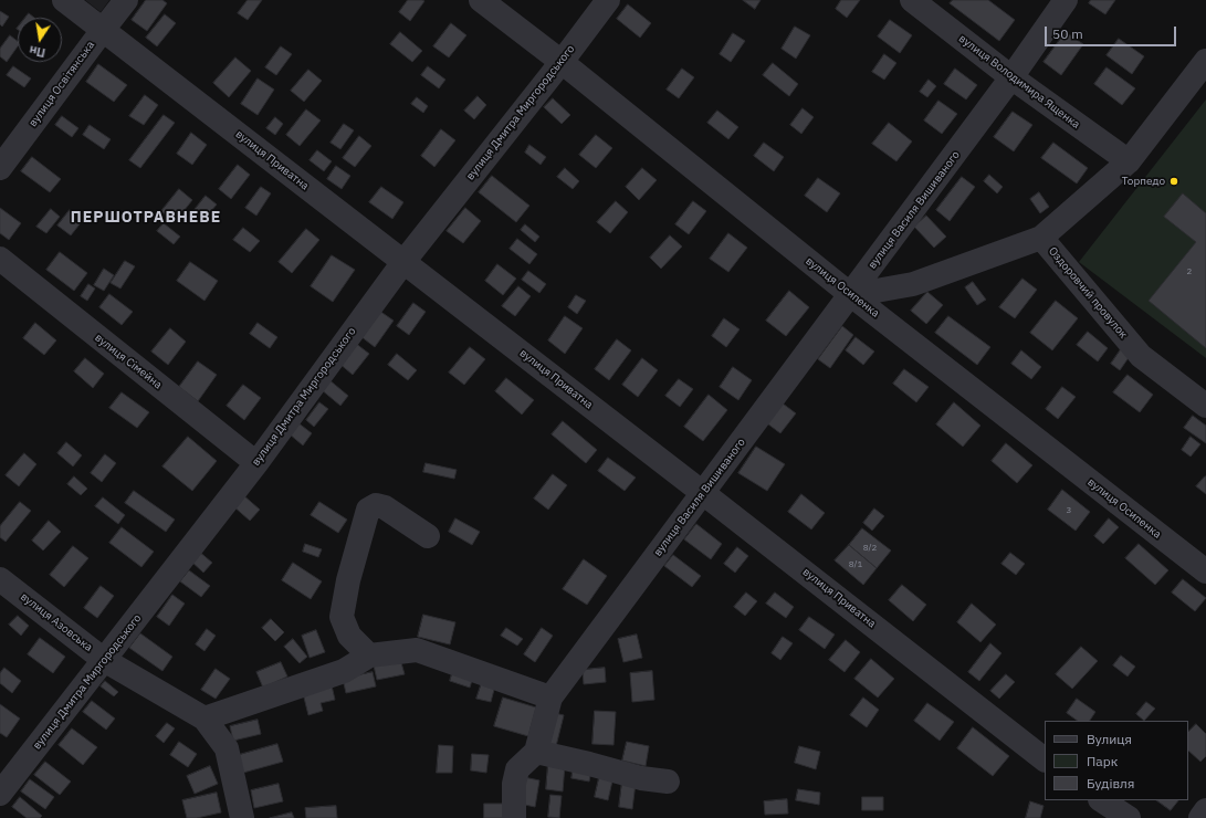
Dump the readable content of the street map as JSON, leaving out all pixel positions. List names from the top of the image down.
{
  "streets": {
    "street": [
      "вулиця Володимира Ященка",
      "вулиця Освітянська",
      "вулиця Дмитра Миргородського",
      "вулиця Приватна",
      "вулиця Василя Вишиваного",
      "вулиця Осипенка",
      "Оздоровчий провулок",
      "вулиця Сімейна",
      "вулиця Азовська"
    ]
  },
  "crossings": [
    ["вулиця Володимира Ященка", "вулиця Василя Вишиваного"],
    ["вулиця Освітянська", "вулиця Приватна"],
    ["вулиця Дмитра Миргородського", "вулиця Приватна"],
    ["вулиця Дмитра Миргородського", "вулиця Осипенка"],
    ["вулиця Дмитра Миргородського", "вулиця Сімейна"],
    ["вулиця Дмитра Миргородського", "вулиця Азовська"],
    ["вулиця Приватна", "вулиця Василя Вишиваного"],
    ["вулиця Василя Вишиваного", "вулиця Осипенка"],
    ["вулиця Василя Вишиваного", "Оздоровчий провулок"],
    ["вулиця Осипенка", "Оздоровчий провулок"]
  ],
  "districts": ["ПЕРШОТРАВНЕВЕ"],
  "places": ["Торпедо"],
  "house_numbers": [
    "2",
    "3",
    "8/2",
    "8/1"
  ],
  "legend": ["Вулиця", "Парк", "Будівля"],
  "scale_bar": "50 m",
  "north": "bottom"
}
